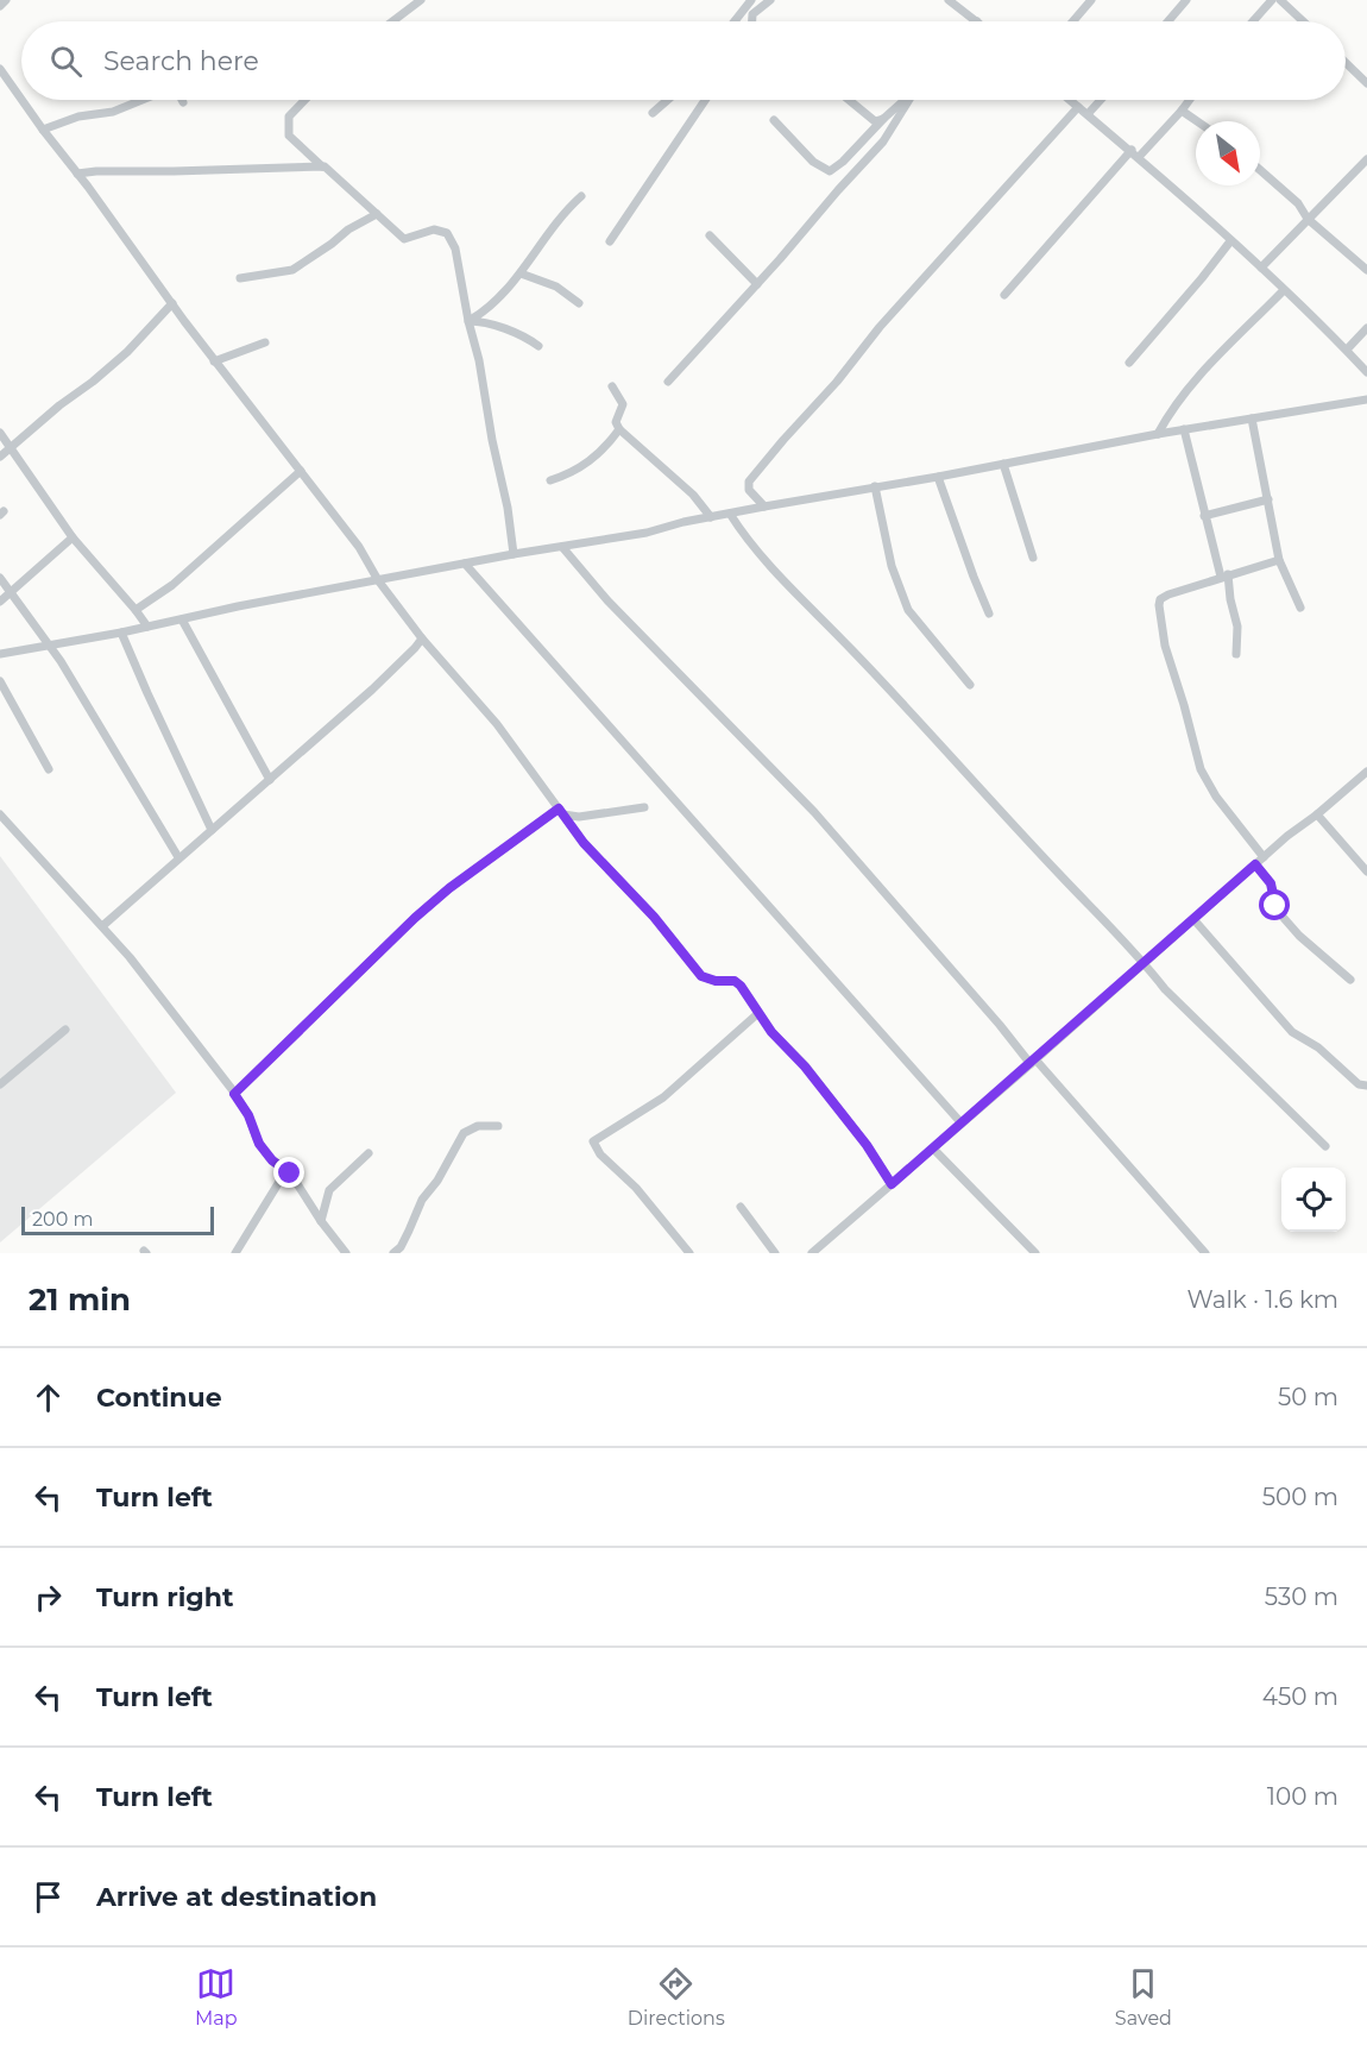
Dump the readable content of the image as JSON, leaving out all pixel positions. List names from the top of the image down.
{
  "scale_bar": "200 m",
  "north": "bottom right",
  "page": {
    "search": "Search here",
    "scale": "200 m",
    "heading": ["21 min", "Walk · 1.6 km"],
    "list": [
      ["Continue", "50 m"],
      ["Turn left", "500 m"],
      ["Turn right", "530 m"],
      ["Turn left", "450 m"],
      ["Turn left", "100 m"],
      "Arrive at destination"
    ],
    "nav": ["Map", "Directions", "Saved"]
  }
}
